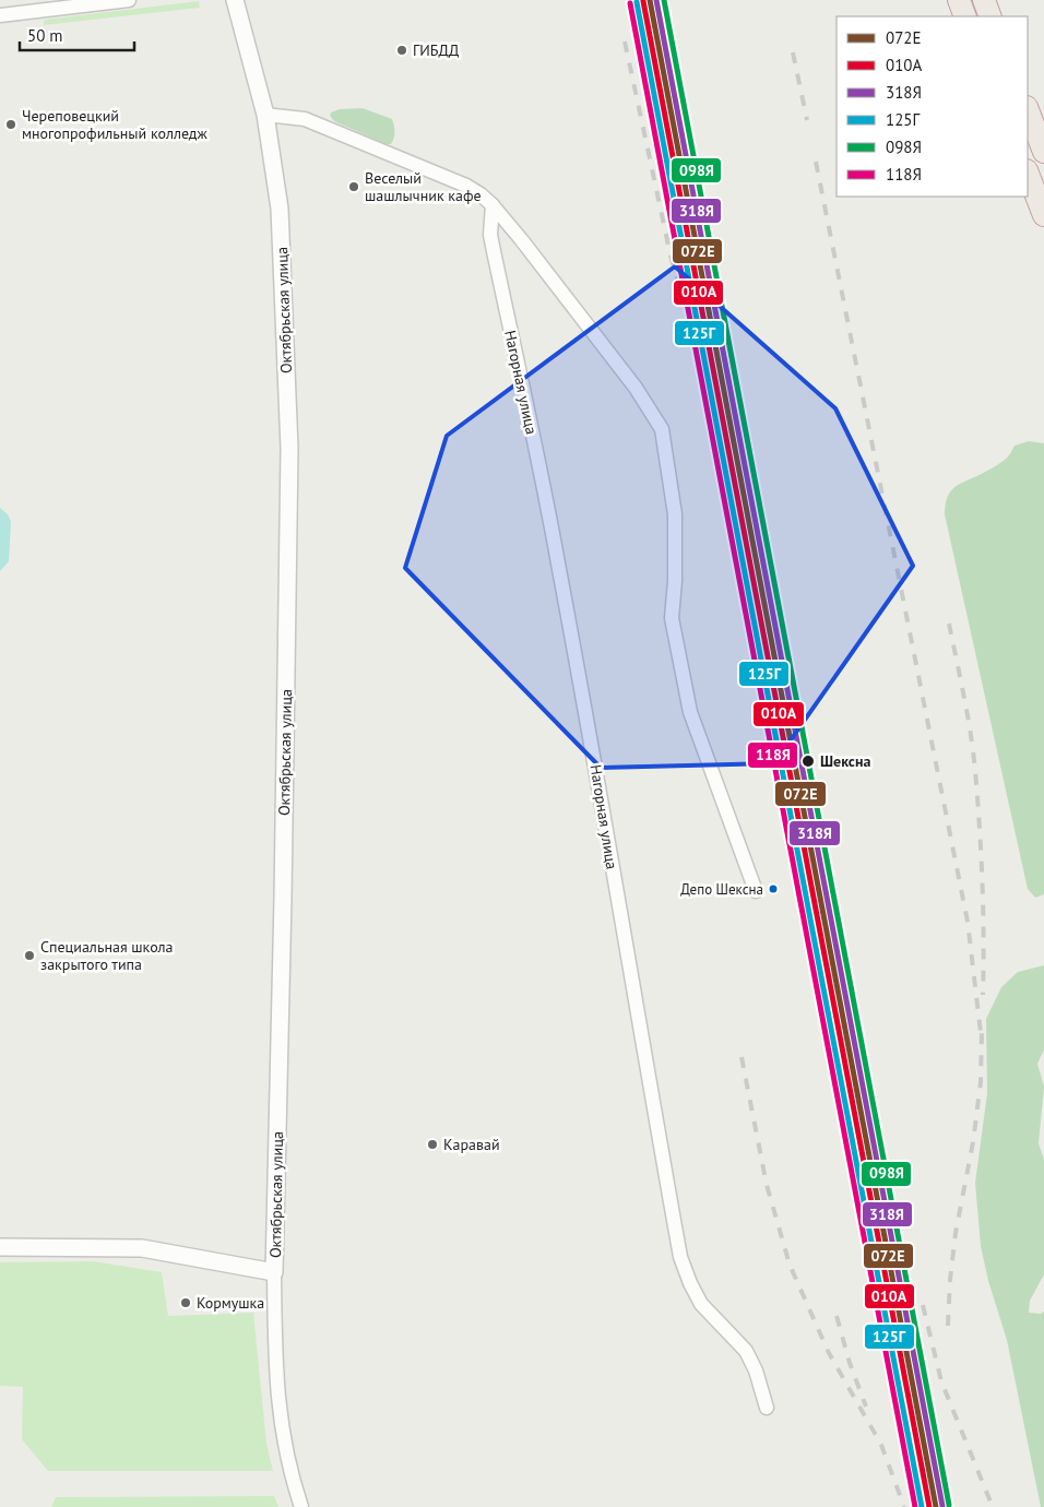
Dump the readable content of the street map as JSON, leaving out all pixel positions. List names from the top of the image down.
{
  "streets": {
    "street": ["Октябрьская улица", "Нагорная улица"]
  },
  "places": [
    "ГИБДД",
    "Череповецкий многопрофильный колледж",
    "Веселый шашлычник кафе",
    "Шексна",
    "Депо Шексна",
    "Специальная школа закрытого типа",
    "Каравай",
    "Кормушка"
  ],
  "lines": [
    "transit line 072Е",
    "transit line 318Я",
    "transit line 098Я",
    "transit line 010А",
    "transit line 125Г",
    "transit line 118Я"
  ],
  "legend": [
    "072Е",
    "010А",
    "318Я",
    "125Г",
    "098Я",
    "118Я"
  ],
  "scale_bar": "50 m"
}
